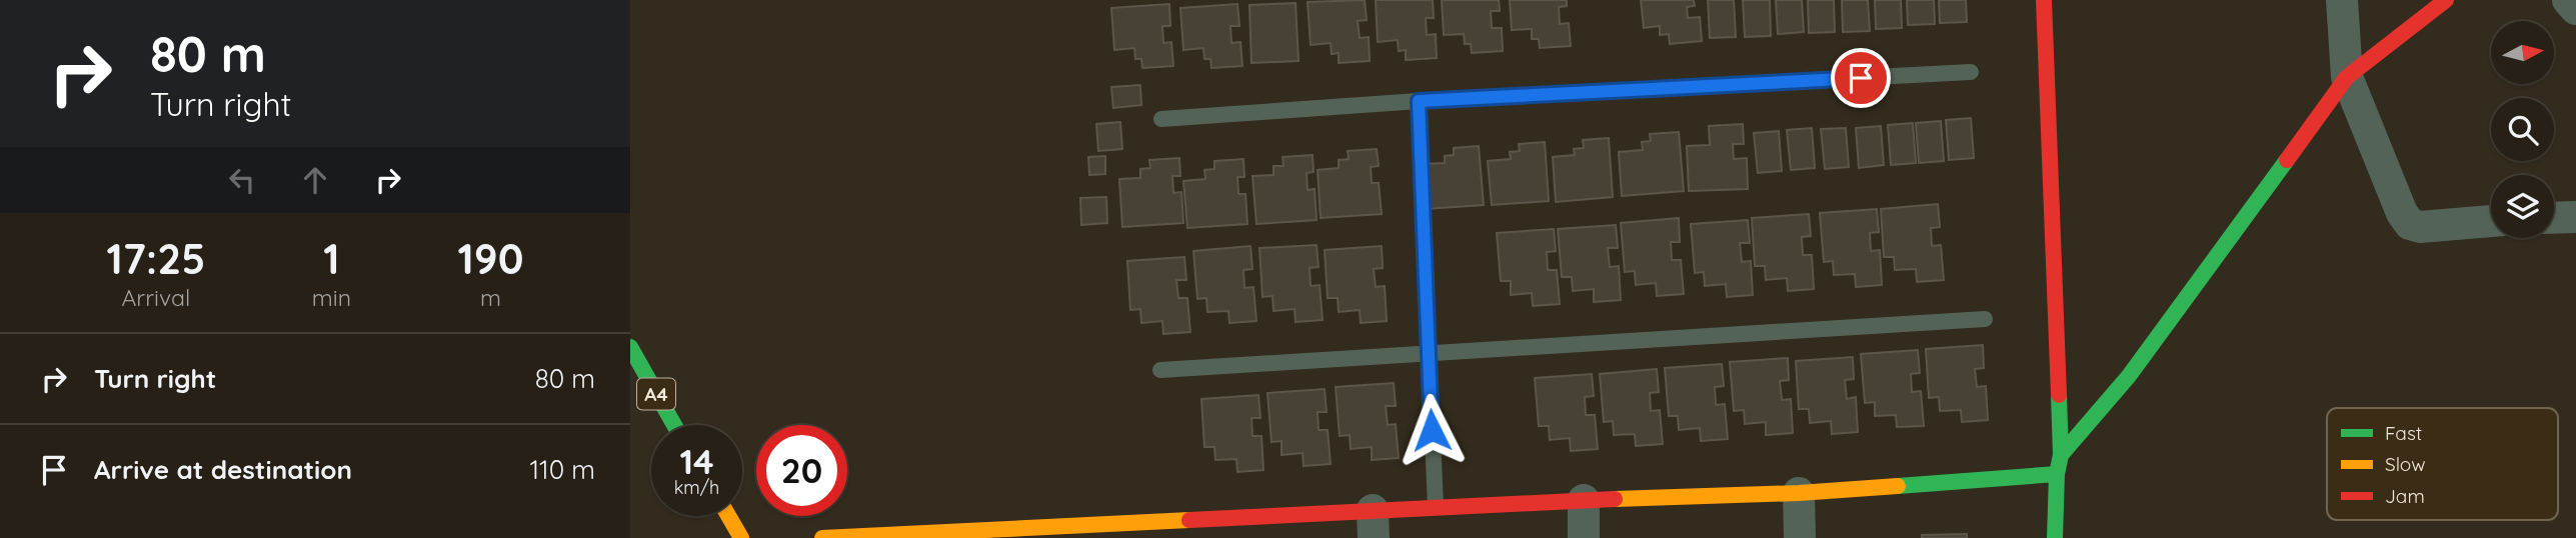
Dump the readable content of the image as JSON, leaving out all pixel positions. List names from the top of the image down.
{
  "streets": {
    "street": ["A4"]
  },
  "legend": ["Fast", "Slow", "Jam"],
  "north": "right",
  "page": {
    "turn": ["80 m", "Turn right"],
    "eta": [
      "17:25",
      "Arrival",
      "1",
      "min",
      "190",
      "m"
    ],
    "list": [
      {
        "name": "Turn right",
        "value": "80 m"
      },
      {
        "name": "Arrive at destination",
        "value": "110 m"
      }
    ],
    "speed": "14 km/h",
    "limit": "20"
  }
}
